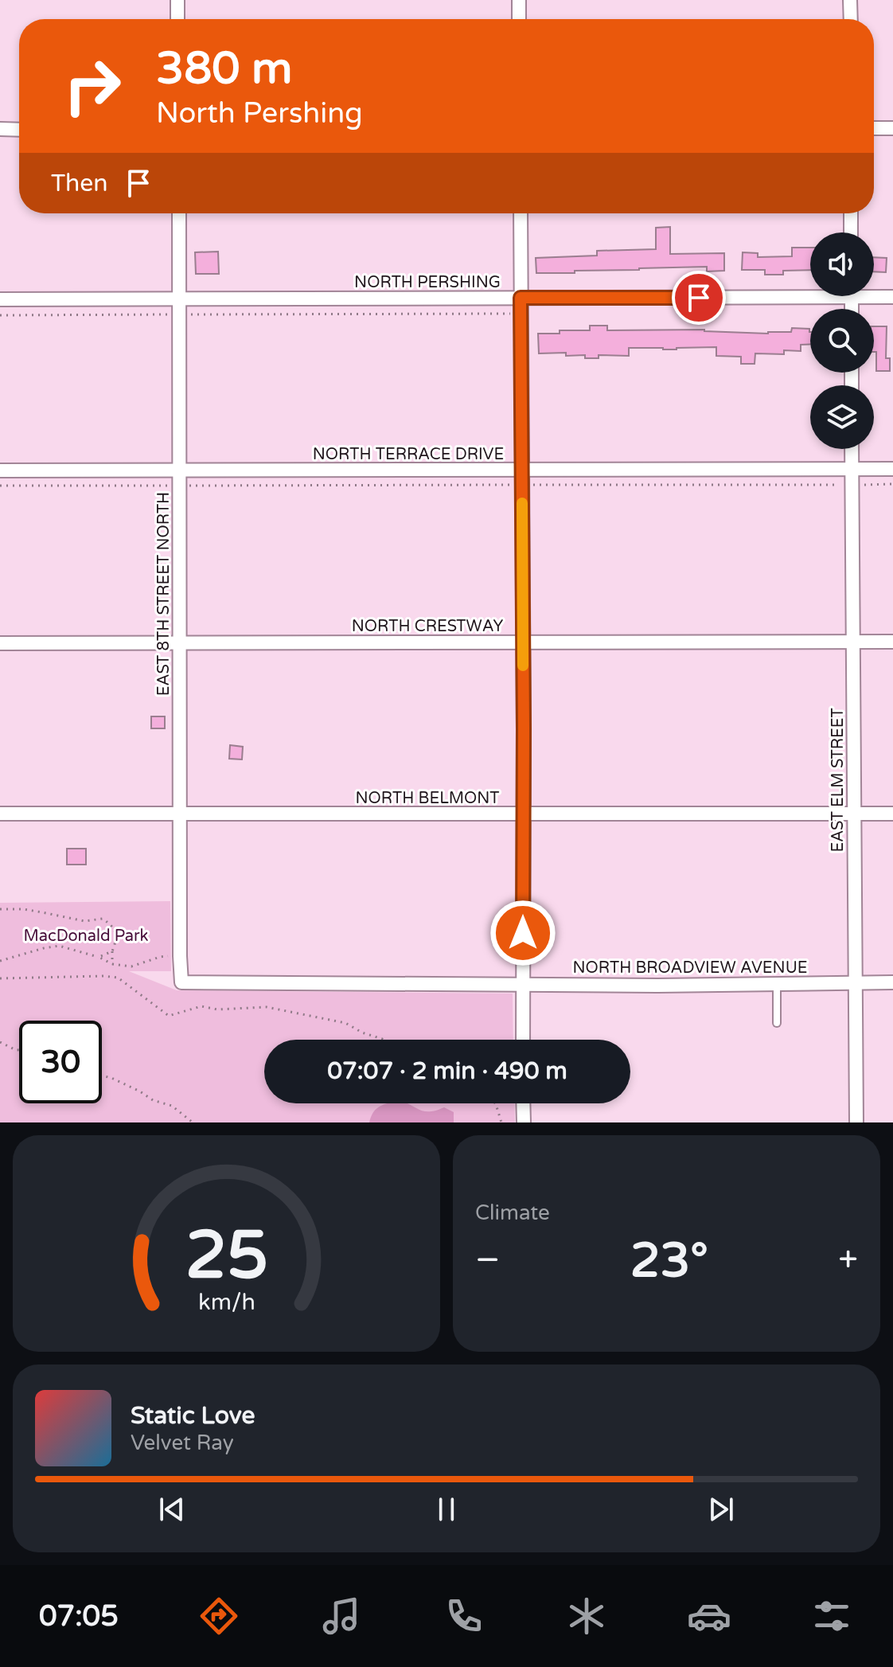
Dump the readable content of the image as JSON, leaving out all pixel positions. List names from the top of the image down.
{
  "streets": {
    "street": [
      "NORTH PERSHING",
      "NORTH TERRACE DRIVE",
      "EAST 8TH STREET NORTH",
      "NORTH CRESTWAY",
      "EAST ELM STREET",
      "NORTH BELMONT",
      "NORTH BROADVIEW AVENUE"
    ]
  },
  "crossings": [
    ["NORTH PERSHING", "EAST 8TH STREET NORTH"],
    ["NORTH TERRACE DRIVE", "EAST 8TH STREET NORTH"],
    ["NORTH TERRACE DRIVE", "EAST ELM STREET"],
    ["EAST 8TH STREET NORTH", "NORTH CRESTWAY"],
    ["EAST 8TH STREET NORTH", "NORTH BELMONT"],
    ["EAST 8TH STREET NORTH", "NORTH BROADVIEW AVENUE"],
    ["NORTH CRESTWAY", "EAST ELM STREET"],
    ["EAST ELM STREET", "NORTH BELMONT"],
    ["EAST ELM STREET", "NORTH BROADVIEW AVENUE"]
  ],
  "parks": ["MacDonald Park"],
  "page": {
    "turn": ["380 m", "North Pershing"],
    "then": "Then",
    "limit": "30",
    "trip": "07:07 · 2 min · 490 m",
    "tile": "Climate",
    "heat": ["−", "23°", "+"],
    "song": ["Static Love", "Velvet Ray"],
    "tabs": "07:05",
    "gauge": ["25", "km/h"]
  }
}
